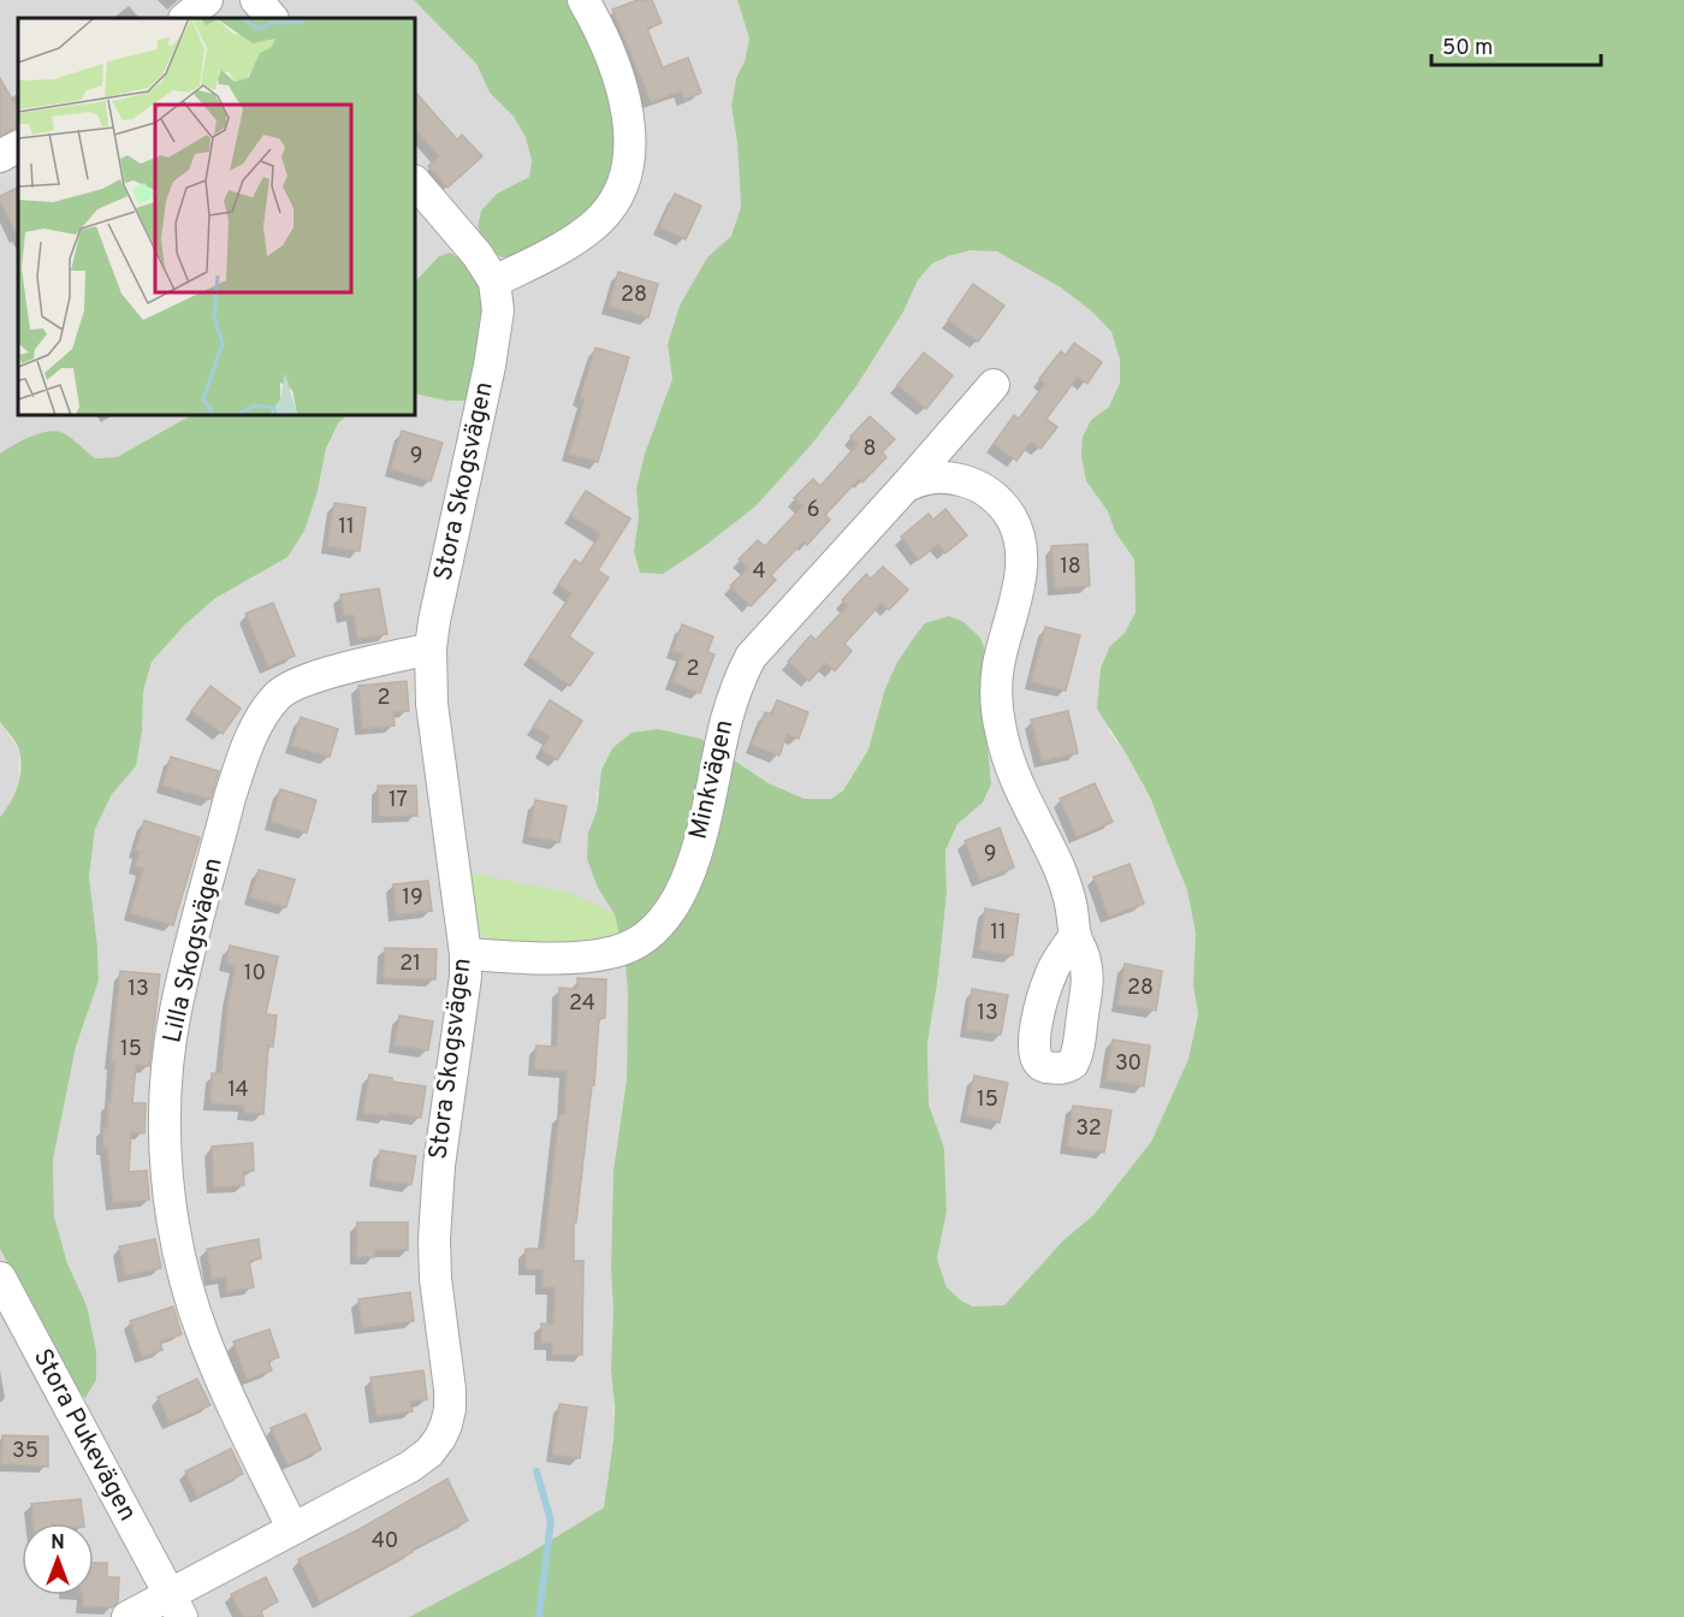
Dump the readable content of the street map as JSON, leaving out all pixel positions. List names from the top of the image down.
{
  "streets": {
    "street": [
      "Stora Skogsvägen",
      "Minkvägen",
      "Lilla Skogsvägen",
      "Stora Pukevägen"
    ]
  },
  "crossings": [
    ["Stora Skogsvägen", "Minkvägen"],
    ["Stora Skogsvägen", "Lilla Skogsvägen"],
    ["Stora Skogsvägen", "Stora Pukevägen"]
  ],
  "house_numbers": [
    "28",
    "8",
    "9",
    "6",
    "11",
    "18",
    "4",
    "2",
    "2",
    "17",
    "9",
    "19",
    "11",
    "21",
    "10",
    "28",
    "13",
    "24",
    "13",
    "15",
    "30",
    "14",
    "15",
    "32",
    "35",
    "40"
  ],
  "scale_bar": "50 m",
  "north": "top"
}
